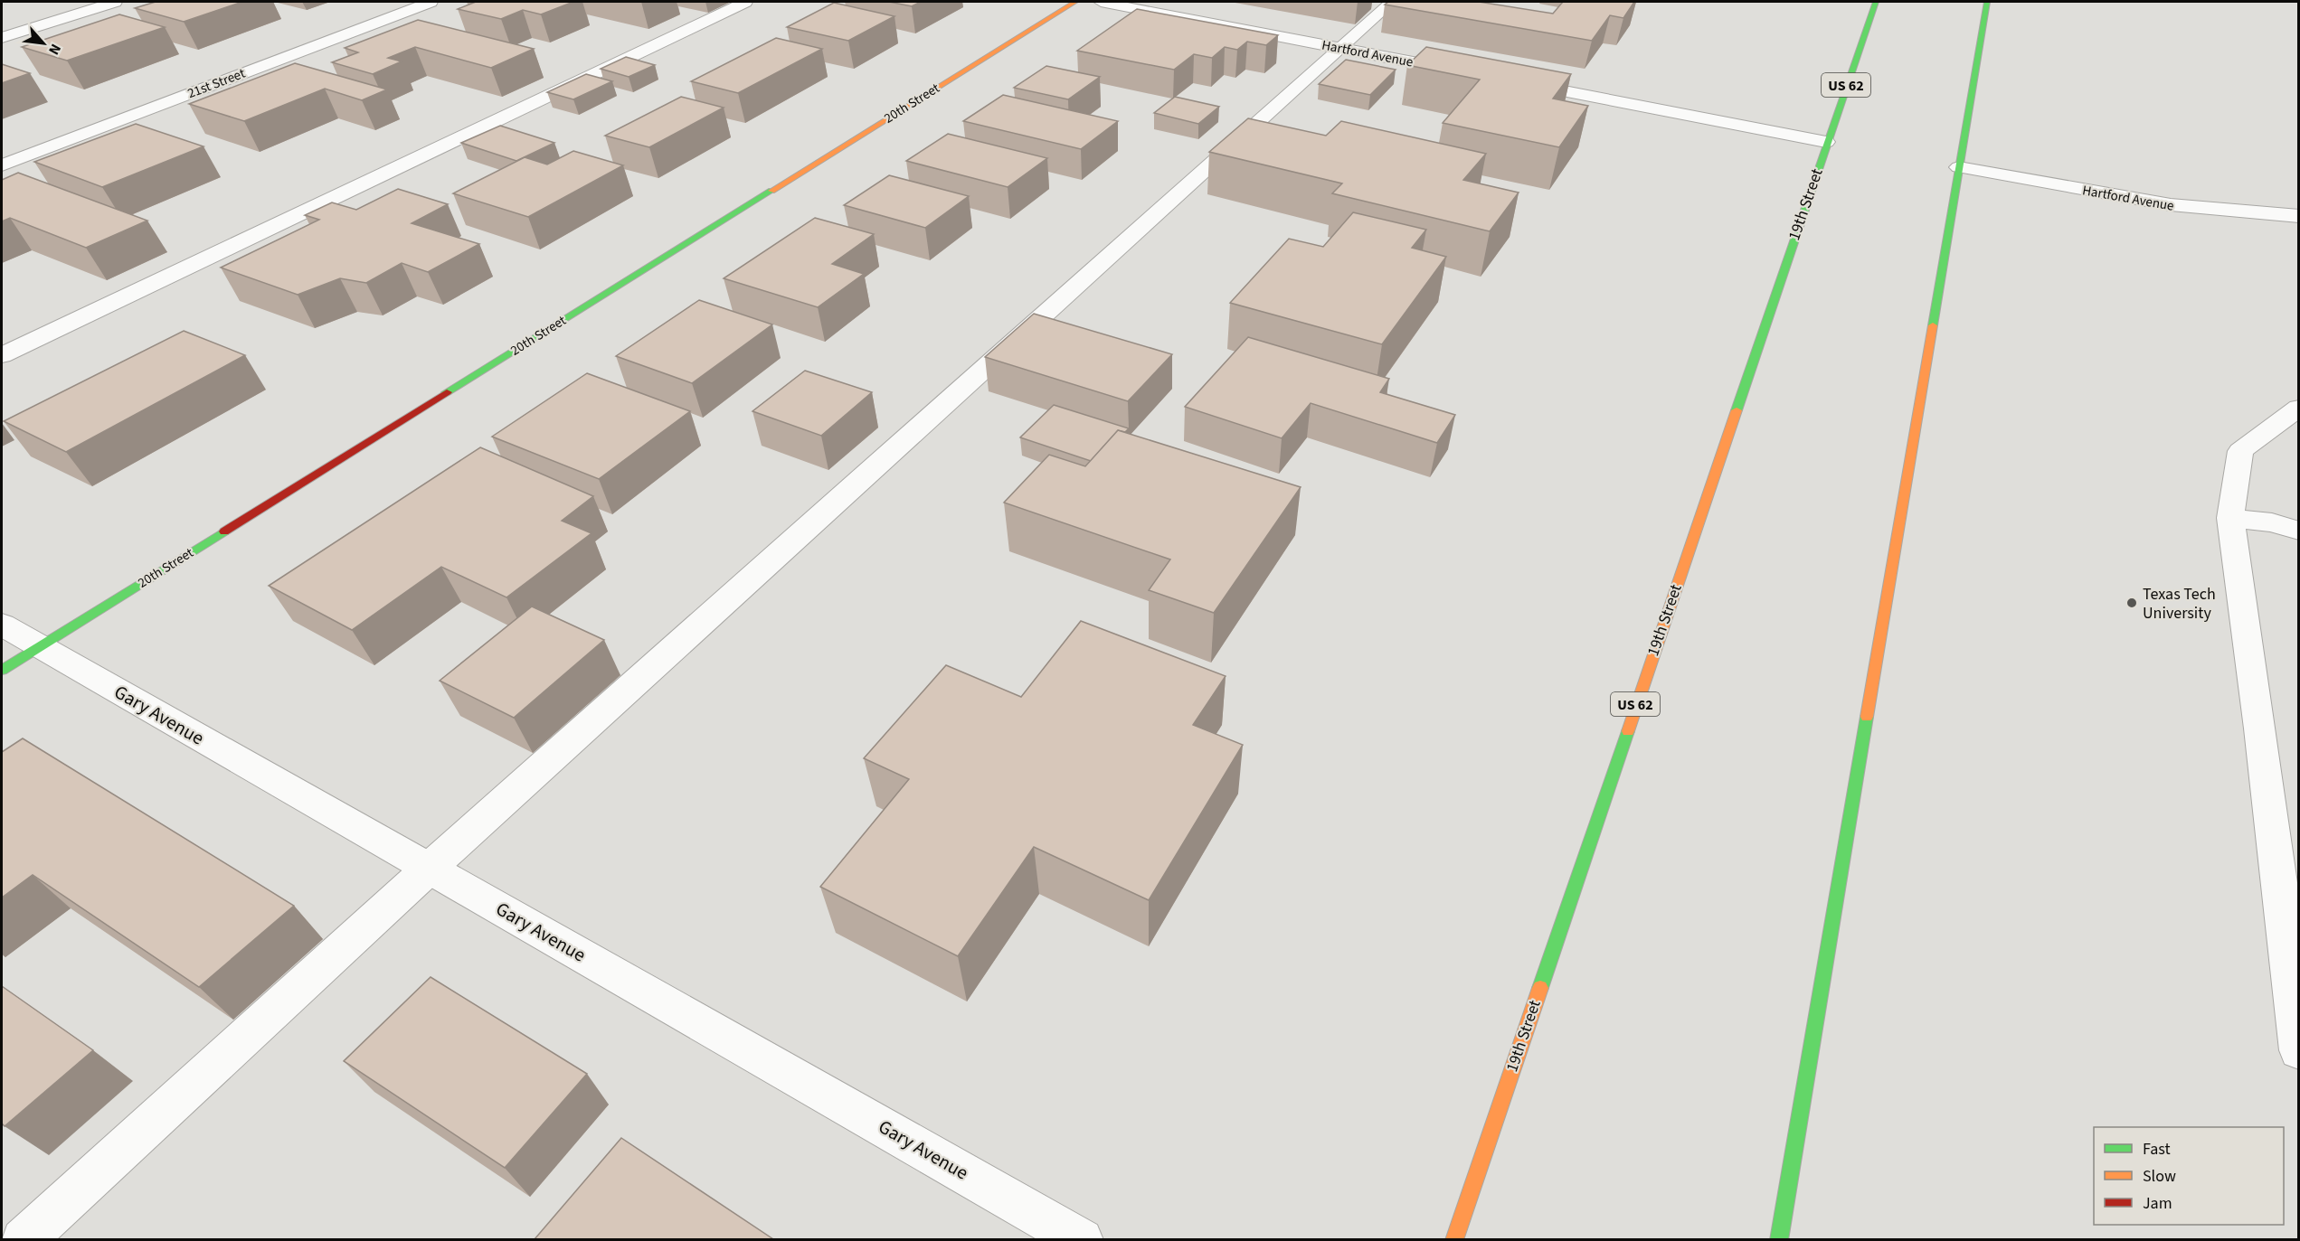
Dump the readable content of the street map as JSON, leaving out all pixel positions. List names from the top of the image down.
{
  "streets": {
    "main road": ["US 62", "20th Street", "19th Street"],
    "street": ["Hartford Avenue", "21st Street", "Gary Avenue"]
  },
  "crossings": [
    ["20th Street", "Gary Avenue"]
  ],
  "places": ["Texas Tech University"],
  "legend": ["Fast", "Slow", "Jam"],
  "north": "bottom right"
}
